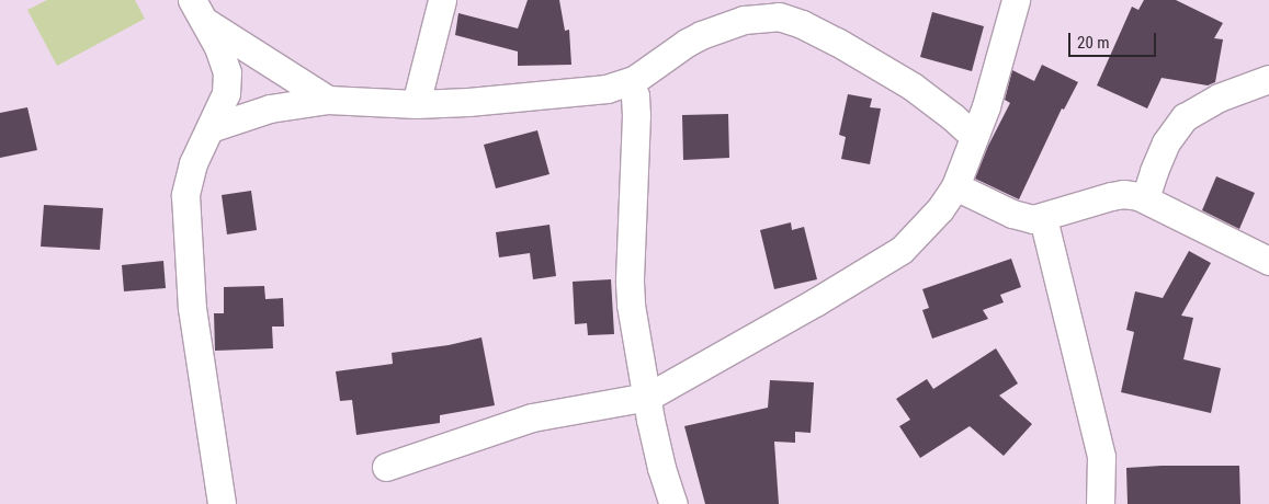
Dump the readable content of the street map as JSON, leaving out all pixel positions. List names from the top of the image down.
{
  "scale_bar": "20 m"
}
